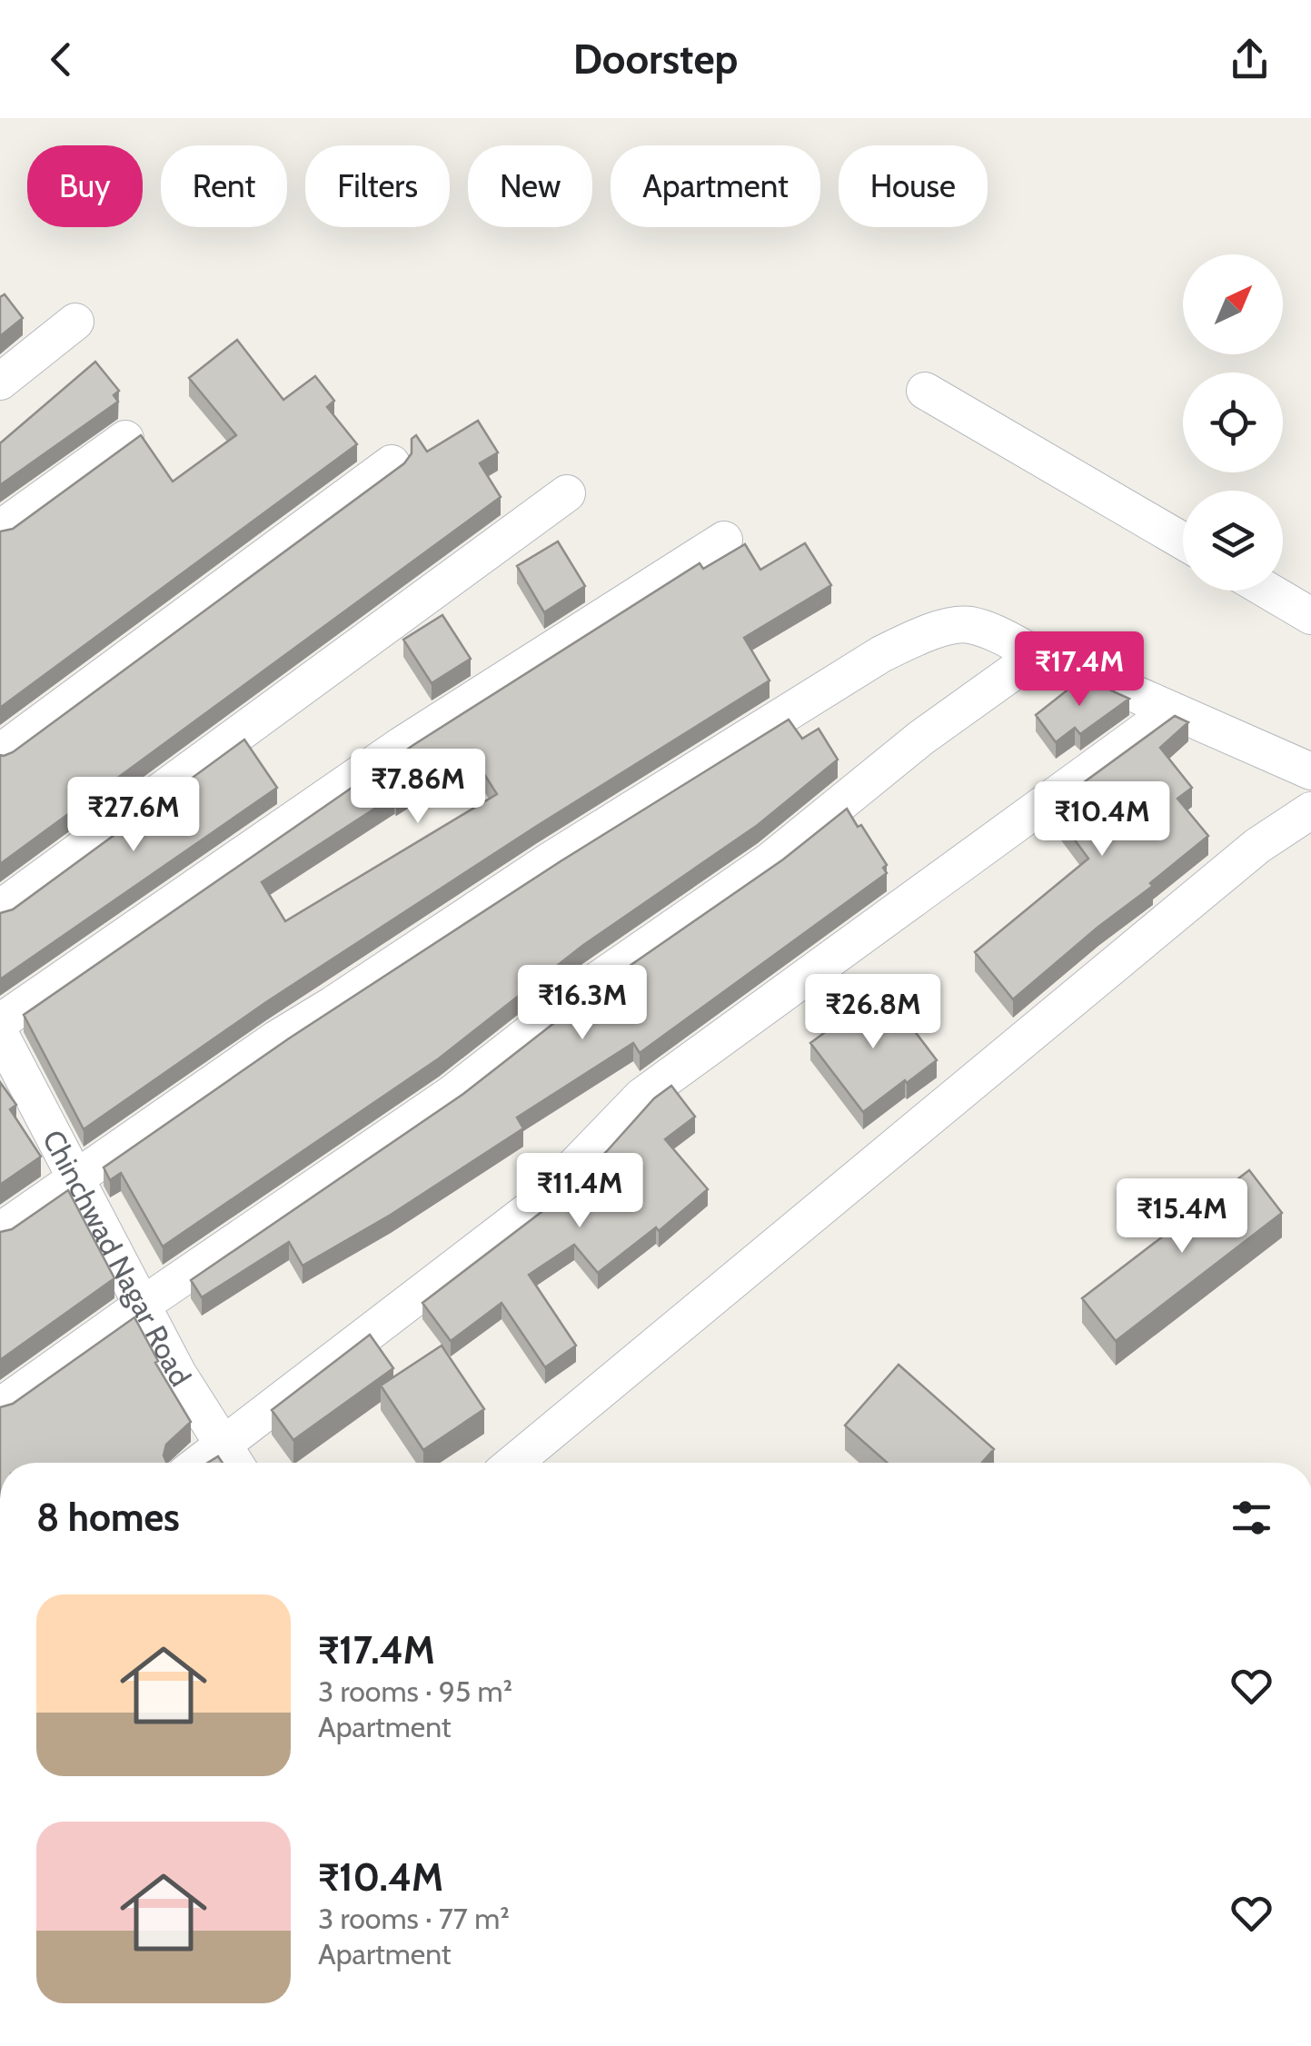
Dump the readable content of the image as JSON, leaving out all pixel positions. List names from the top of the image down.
{
  "streets": {
    "street": ["Chinchwad Nagar Road"]
  },
  "north": "top right",
  "page": {
    "header": "Doorstep",
    "chip": [
      "Buy",
      "Rent",
      "Filters",
      "New",
      "Apartment",
      "House"
    ],
    "price": [
      "₹17.4M",
      "₹7.86M",
      "₹27.6M",
      "₹10.4M",
      "₹16.3M",
      "₹26.8M",
      "₹11.4M",
      "₹15.4M"
    ],
    "heading": "8 homes",
    "list": [
      {
        "name": "₹17.4M",
        "note": "3 rooms · 95 m² · Apartment"
      },
      {
        "name": "₹10.4M",
        "note": "3 rooms · 77 m² · Apartment"
      }
    ]
  }
}
